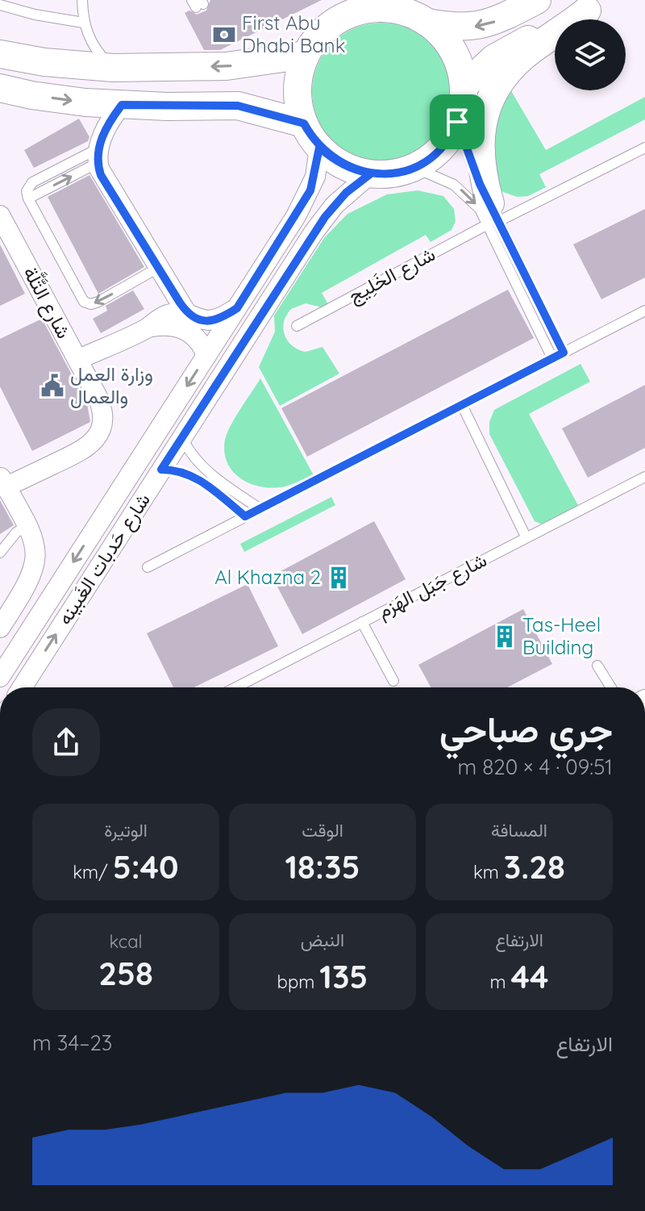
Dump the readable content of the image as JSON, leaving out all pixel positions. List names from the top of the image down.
{
  "streets": {
    "street": ["شارع التَّلَّة", "شارع حَدبات الغَبينه"],
    "lane": ["شارع الخَلِيج", "شارع جَبَل الهَزم"]
  },
  "places": {
    "bank": ["First Abu Dhabi Bank"],
    "public building": ["وزارة العمل والعمال"],
    "building": ["Al Khazna 2", "Tas-Heel Building"]
  },
  "page": {
    "heading": ["جري صباحي", "09:51 · 4 × 820 m"],
    "stats": [
      ["المسافة", "3.28 km"],
      ["الوقت", "18:35"],
      ["الوتيرة", "5:40 /km"],
      ["الارتفاع", "44 m"],
      ["النبض", "135 bpm"],
      ["kcal", "258"]
    ],
    "chart": ["الارتفاع", "23–34 m"]
  }
}
